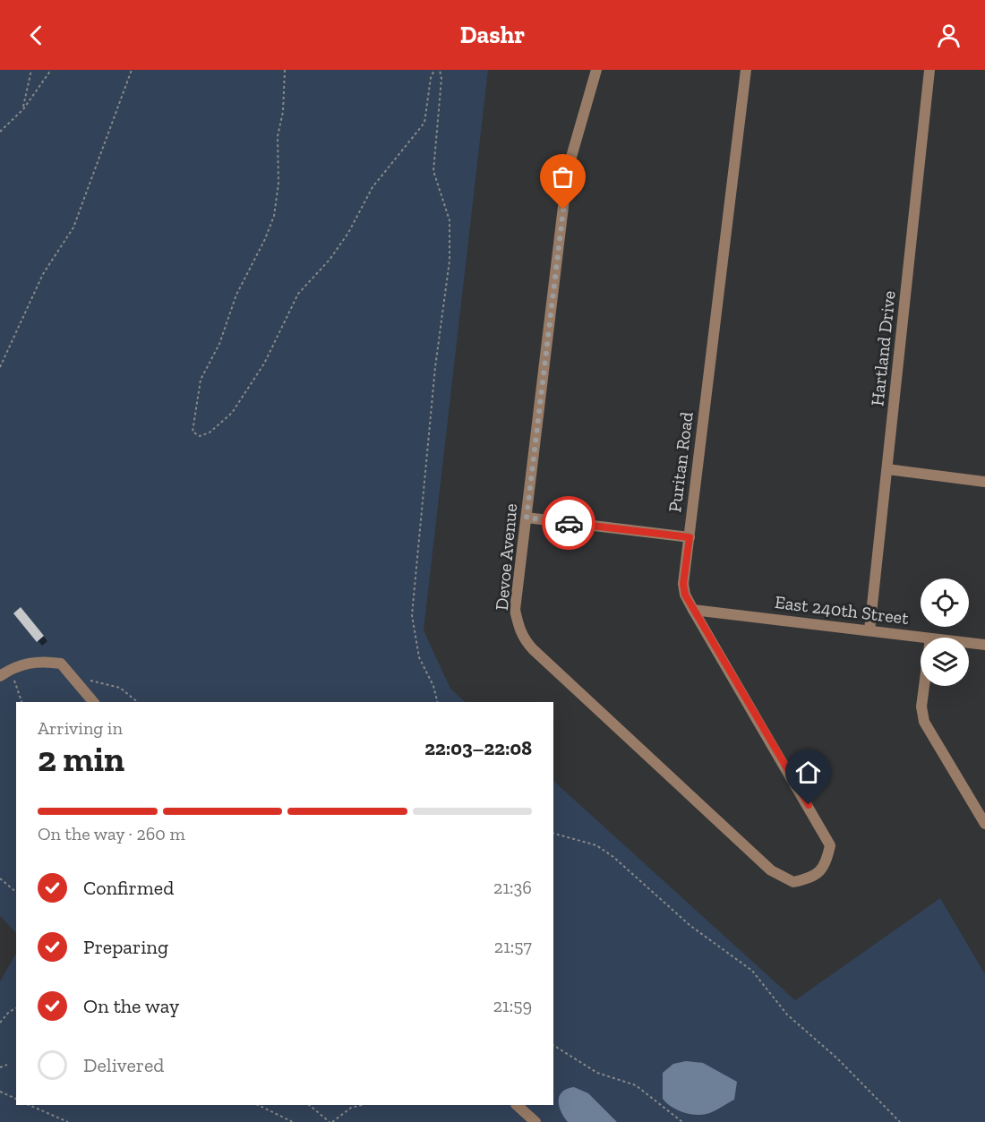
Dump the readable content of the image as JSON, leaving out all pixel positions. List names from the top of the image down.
{
  "streets": {
    "street": [
      "Hartland Drive",
      "Puritan Road",
      "Devoe Avenue",
      "East 240th Street"
    ]
  },
  "crossings": [
    ["Hartland Drive", "East 240th Street"],
    ["Puritan Road", "Devoe Avenue"],
    ["Puritan Road", "East 240th Street"]
  ],
  "page": {
    "header": "Dashr",
    "heading": ["2 min", "Arriving in", "22:03–22:08"],
    "bar": "On the way · 260 m",
    "list": [
      ["Confirmed", "21:36"],
      ["Preparing", "21:57"],
      ["On the way", "21:59"],
      "Delivered"
    ]
  }
}
